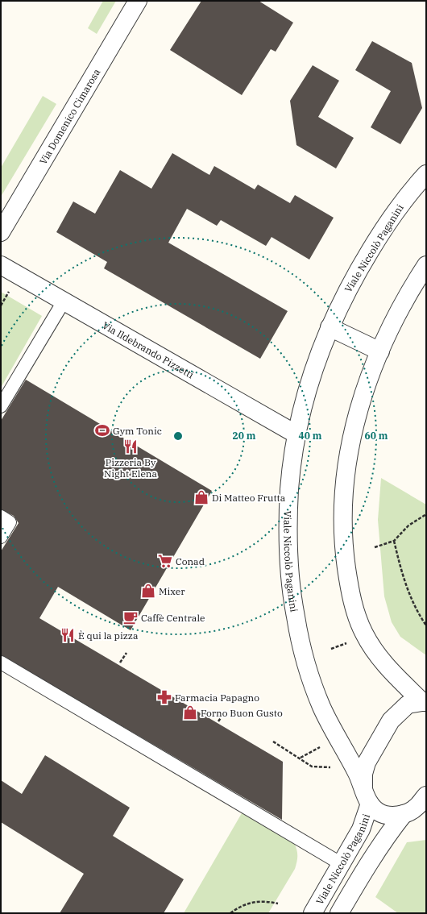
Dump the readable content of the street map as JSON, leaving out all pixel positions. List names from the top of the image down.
{
  "streets": {
    "street": ["Via Domenico Cimarosa", "Viale Niccolò Paganini", "Via Ildebrando Pizzetti"]
  },
  "crossings": [
    ["Viale Niccolò Paganini", "Via Ildebrando Pizzetti"]
  ],
  "places": {
    "sports": ["Gym Tonic"],
    "restaurant": ["Pizzeria By Night Elena", "È qui la pizza"],
    "shop": ["Di Matteo Frutta", "Mixer", "Forno Buon Gusto"],
    "supermarket": ["Conad"],
    "cafe": ["Caffè Centrale"],
    "pharmacy": ["Farmacia Papagno"]
  },
  "rings": ["20 m", "40 m", "60 m"]
}
